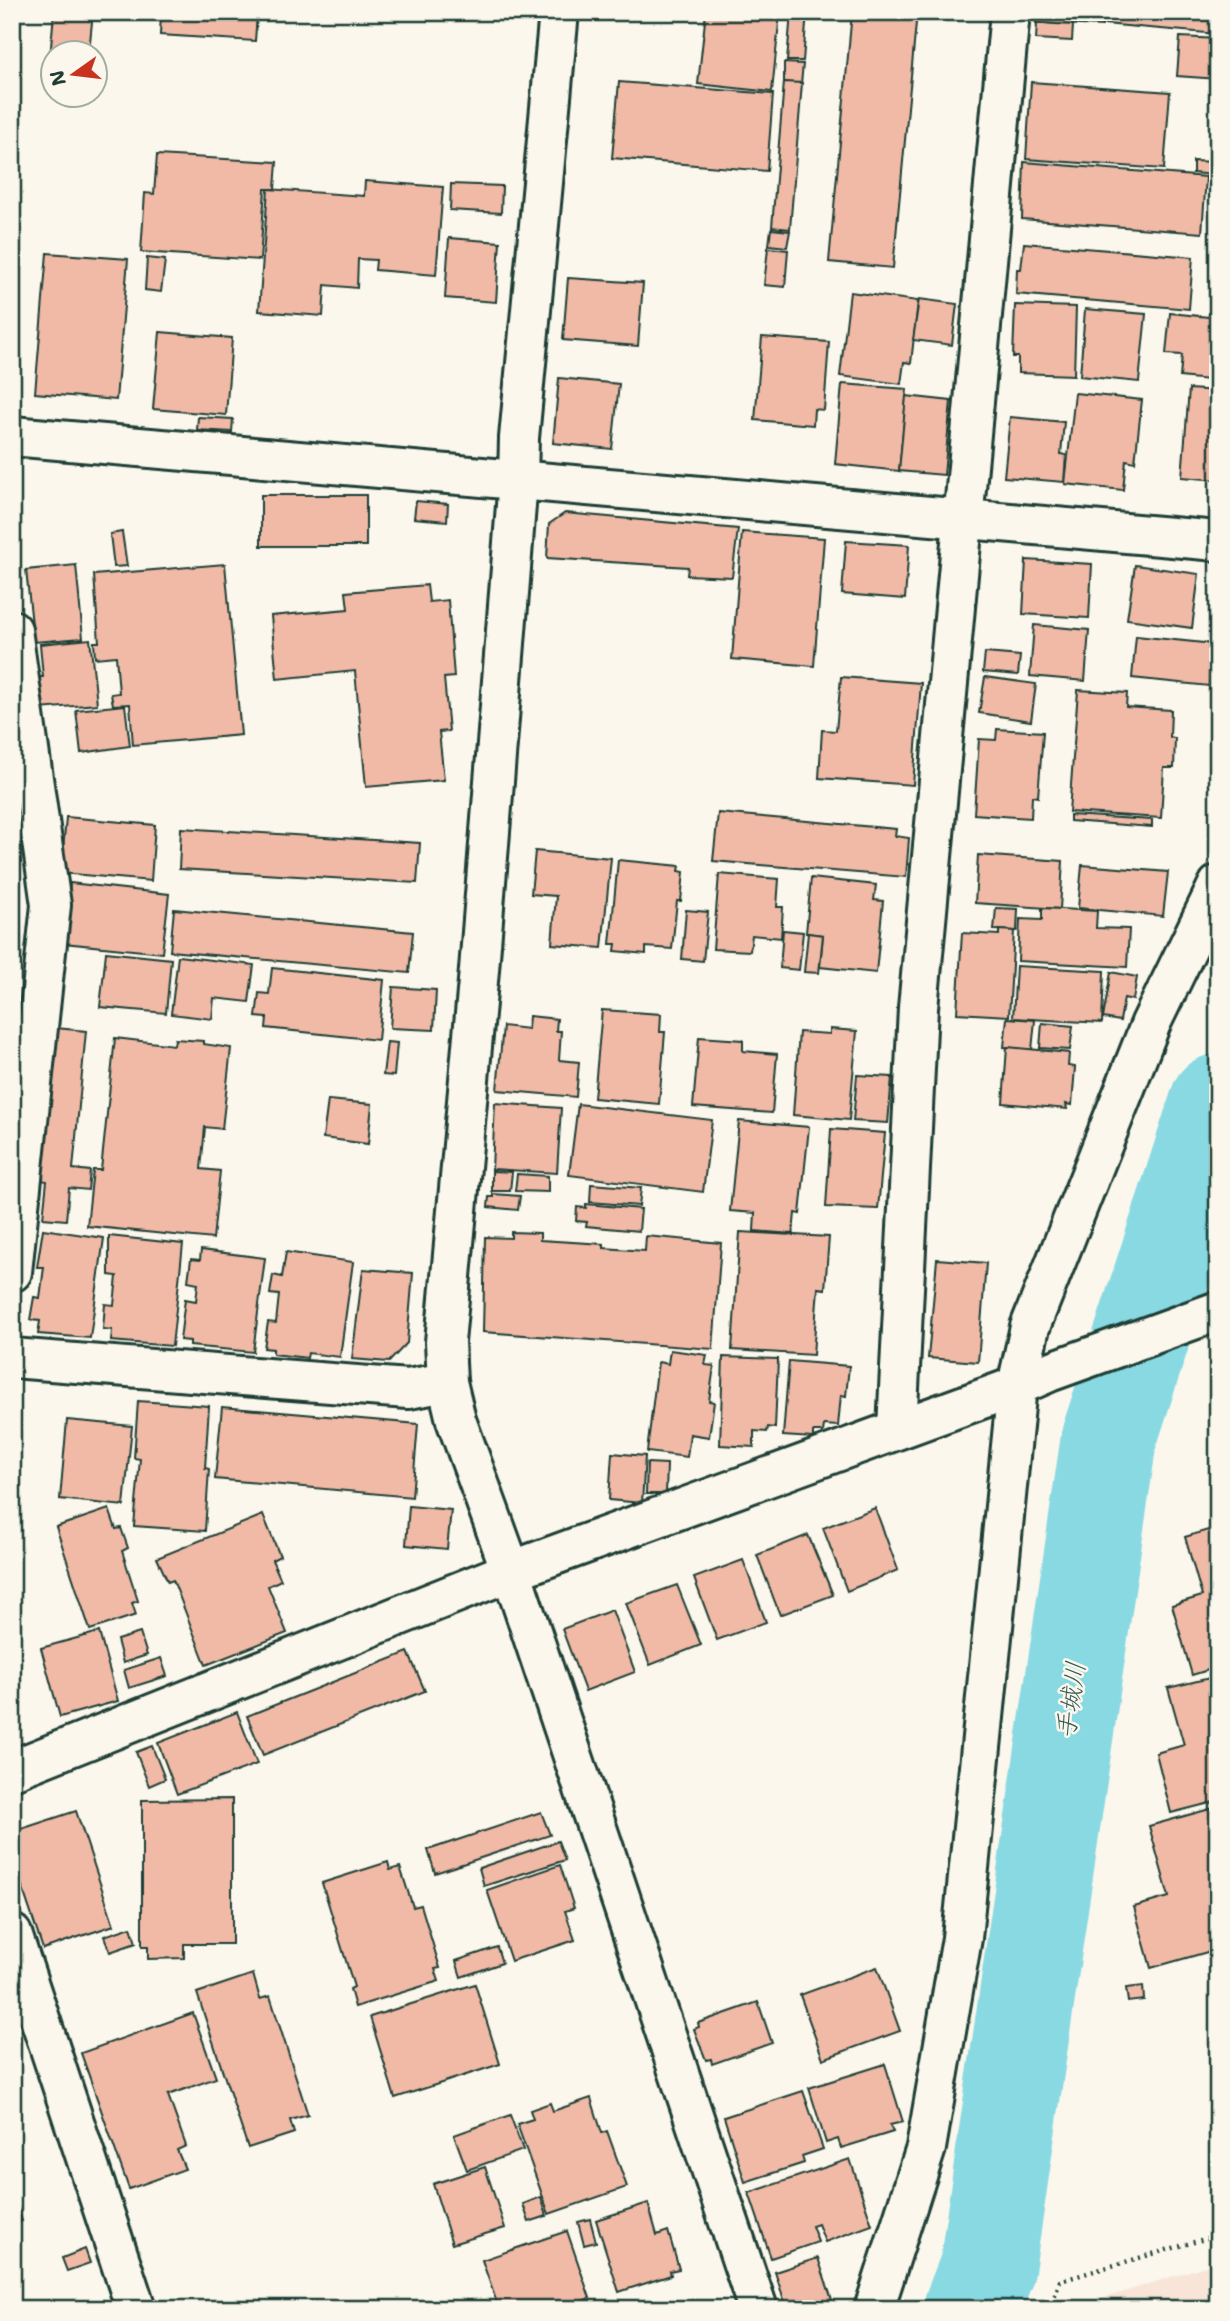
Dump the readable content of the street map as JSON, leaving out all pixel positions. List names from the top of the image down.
{
  "water": ["手城川"],
  "north": "left"
}
